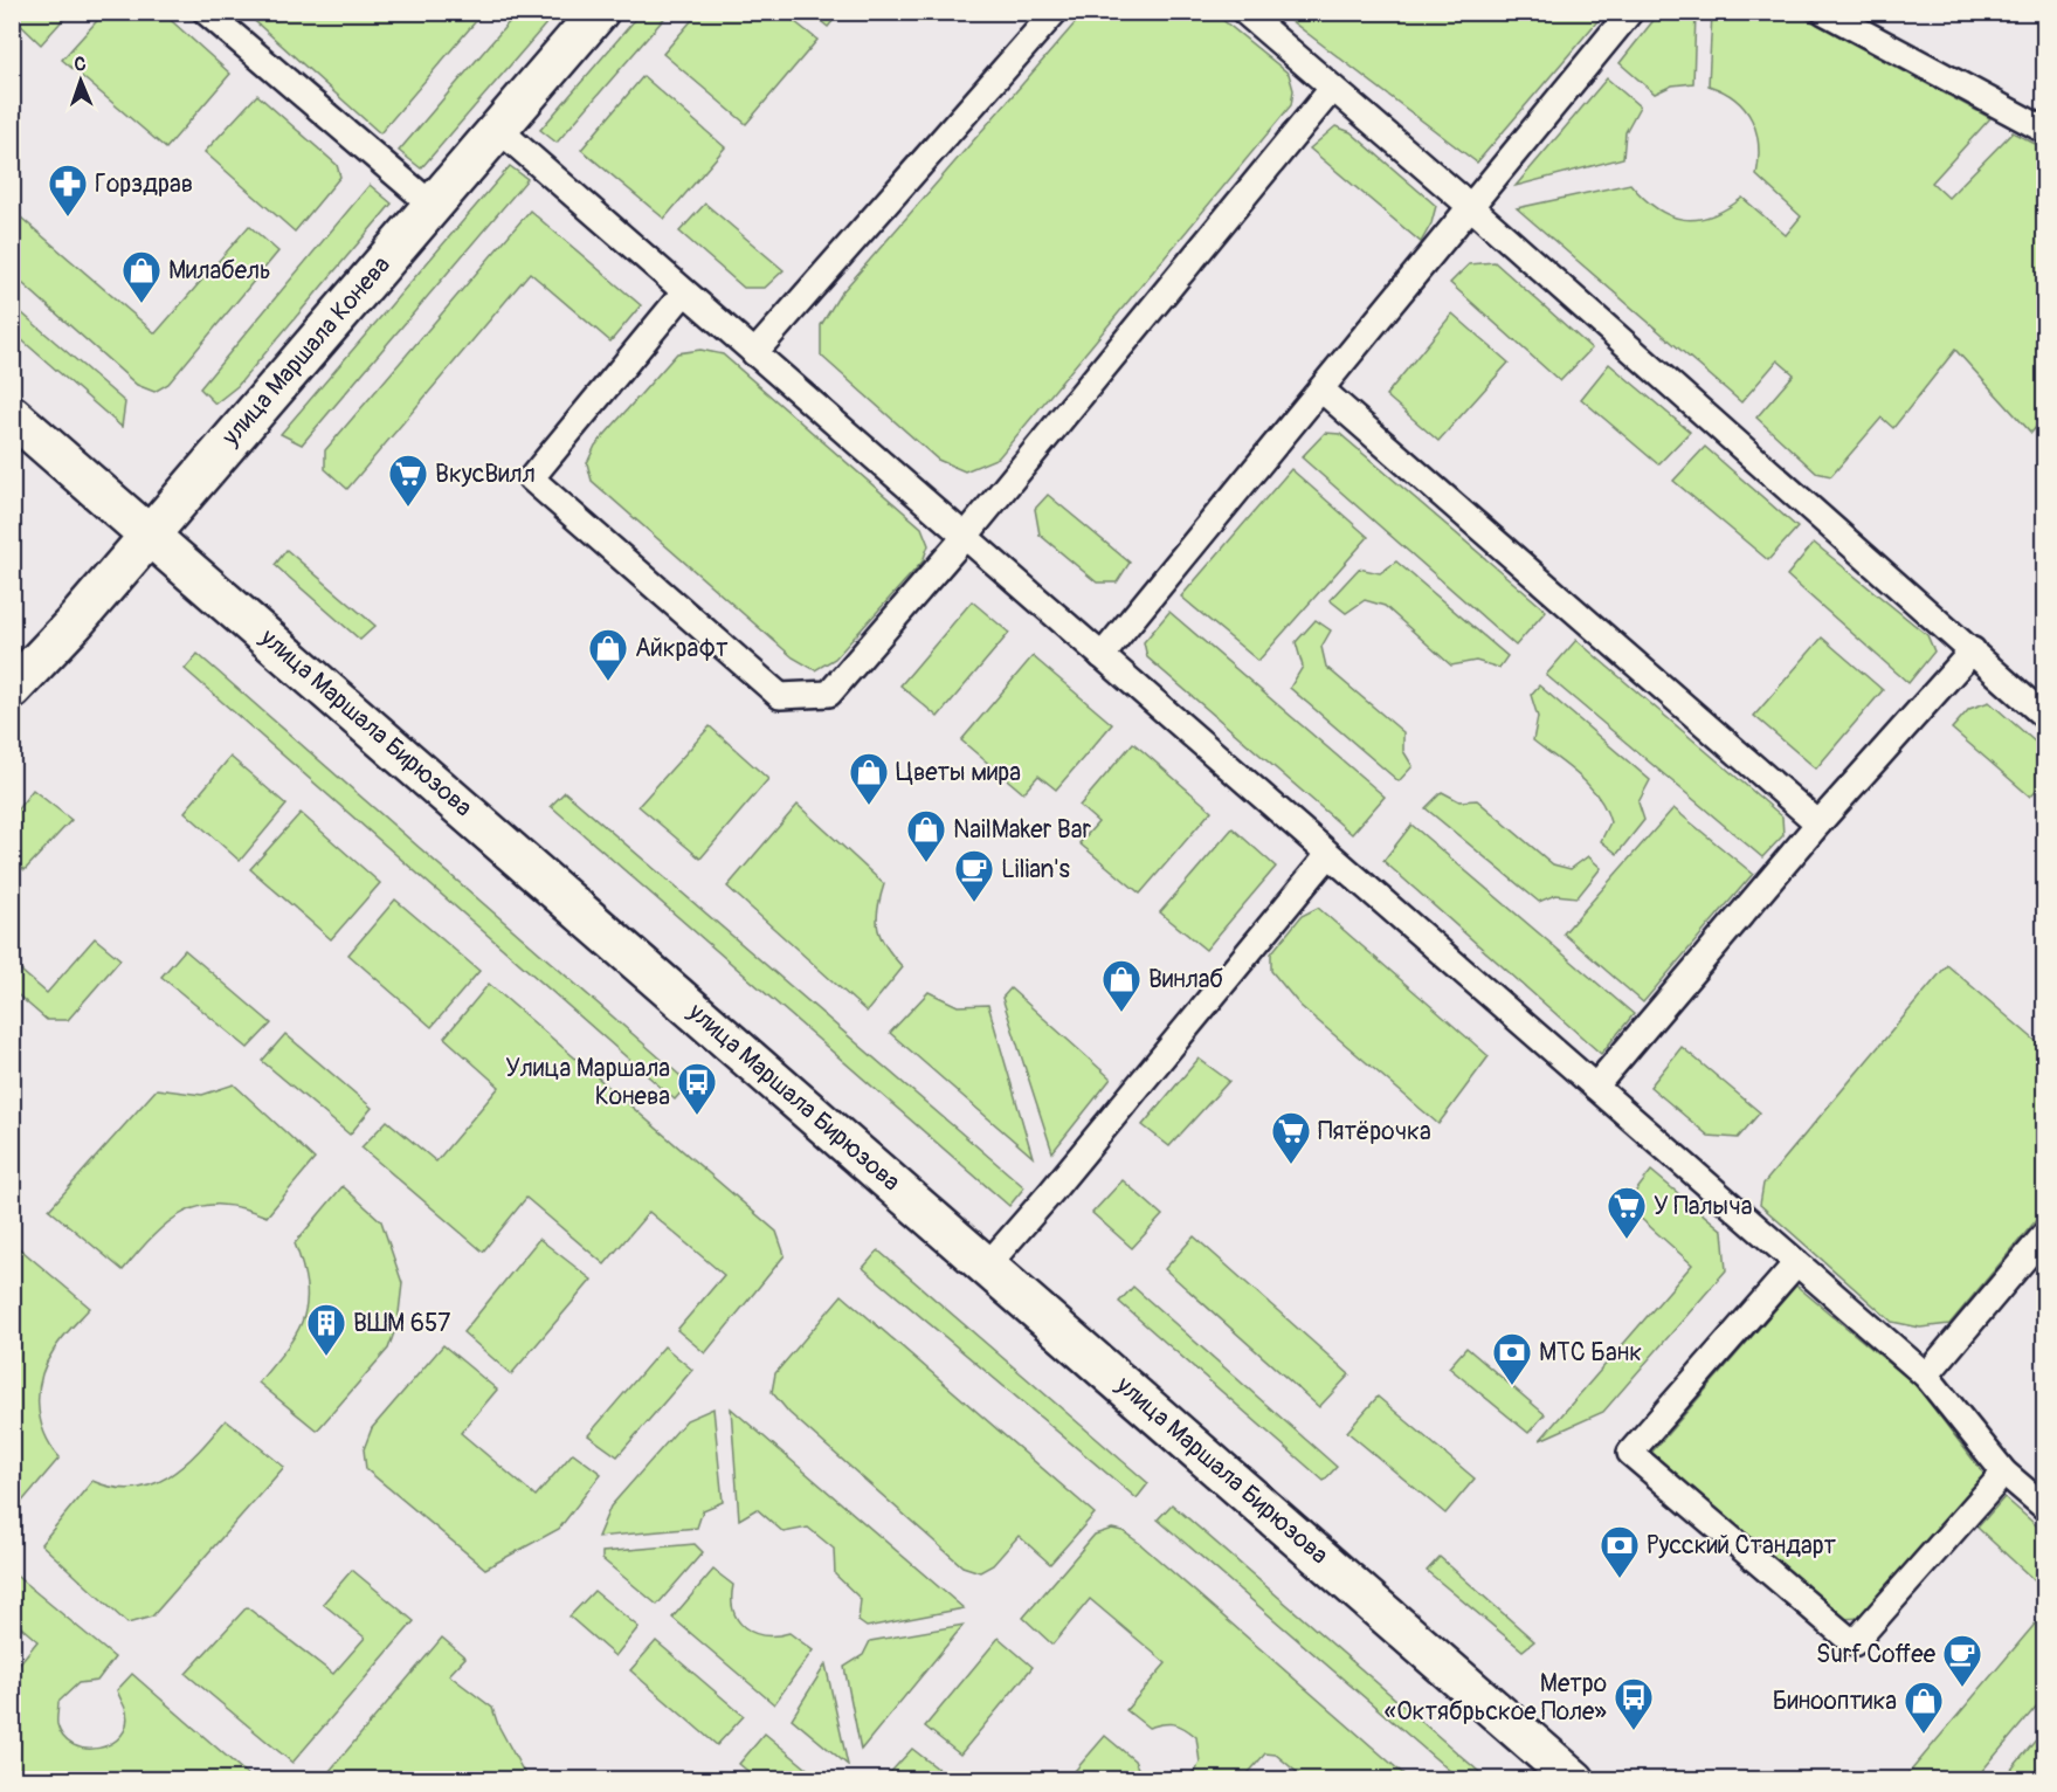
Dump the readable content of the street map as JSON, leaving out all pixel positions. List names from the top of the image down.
{
  "streets": {
    "main road": ["улица Маршала Конева", "улица Маршала Бирюзова"]
  },
  "crossings": [
    ["улица Маршала Конева", "улица Маршала Бирюзова"]
  ],
  "places": {
    "pharmacy": ["Горздрав"],
    "shop": [
      "Милабель",
      "Айкрафт",
      "Цветы мира",
      "NailMaker Bar",
      "Винлаб",
      "Бинооптика"
    ],
    "supermarket": ["ВкусВилл", "Пятёрочка", "У Палыча"],
    "cafe": ["Lilian's", "Surf Coffee"],
    "bus stop": ["Улица Маршала Конева", "Метро «Октябрьское Поле»"],
    "building": ["ВШM 657"],
    "bank": ["МТС Банк", "Русский Стандарт"]
  },
  "north": "top"
}
